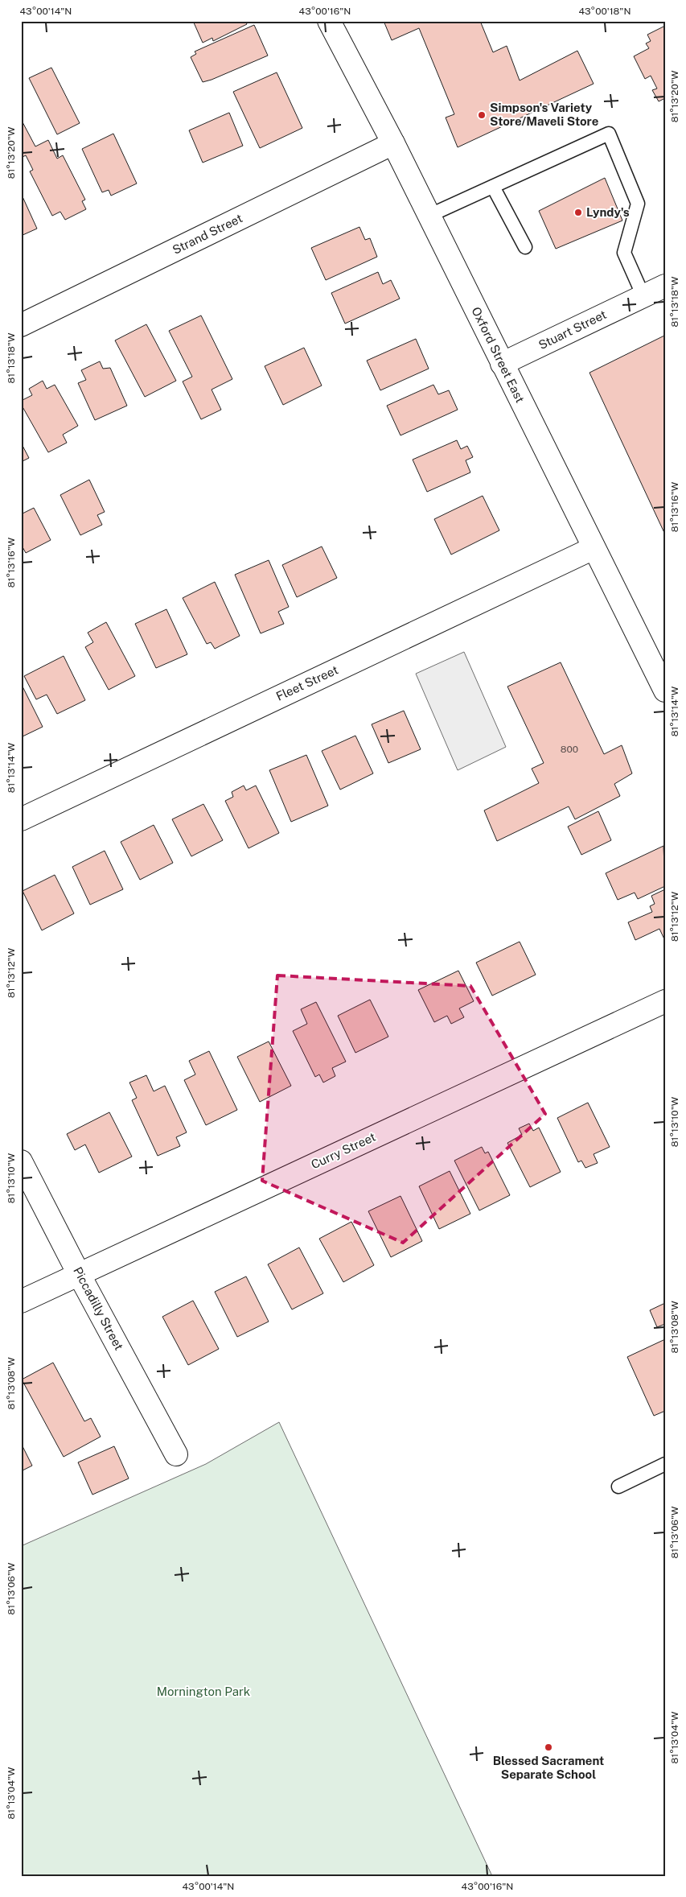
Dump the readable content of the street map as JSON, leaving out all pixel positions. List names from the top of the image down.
{
  "streets": {
    "street": [
      "Strand Street",
      "Stuart Street",
      "Oxford Street East",
      "Fleet Street",
      "Curry Street",
      "Piccadilly Street"
    ]
  },
  "crossings": [
    ["Strand Street", "Oxford Street East"],
    ["Stuart Street", "Oxford Street East"],
    ["Oxford Street East", "Fleet Street"],
    ["Curry Street", "Piccadilly Street"]
  ],
  "parks": ["Mornington Park"],
  "places": ["Simpson's Variety Store/Maveli Store", "Lyndy's", "Blessed Sacrament Separate School"],
  "house_numbers": ["800"],
  "coordinates": [
    "43°00'14\"N",
    "43°00'16\"N",
    "43°00'18\"N",
    "81°13'20\"W",
    "81°13'18\"W",
    "81°13'16\"W",
    "81°13'14\"W",
    "81°13'12\"W",
    "81°13'10\"W",
    "81°13'08\"W",
    "81°13'06\"W",
    "81°13'04\"W"
  ]
}
